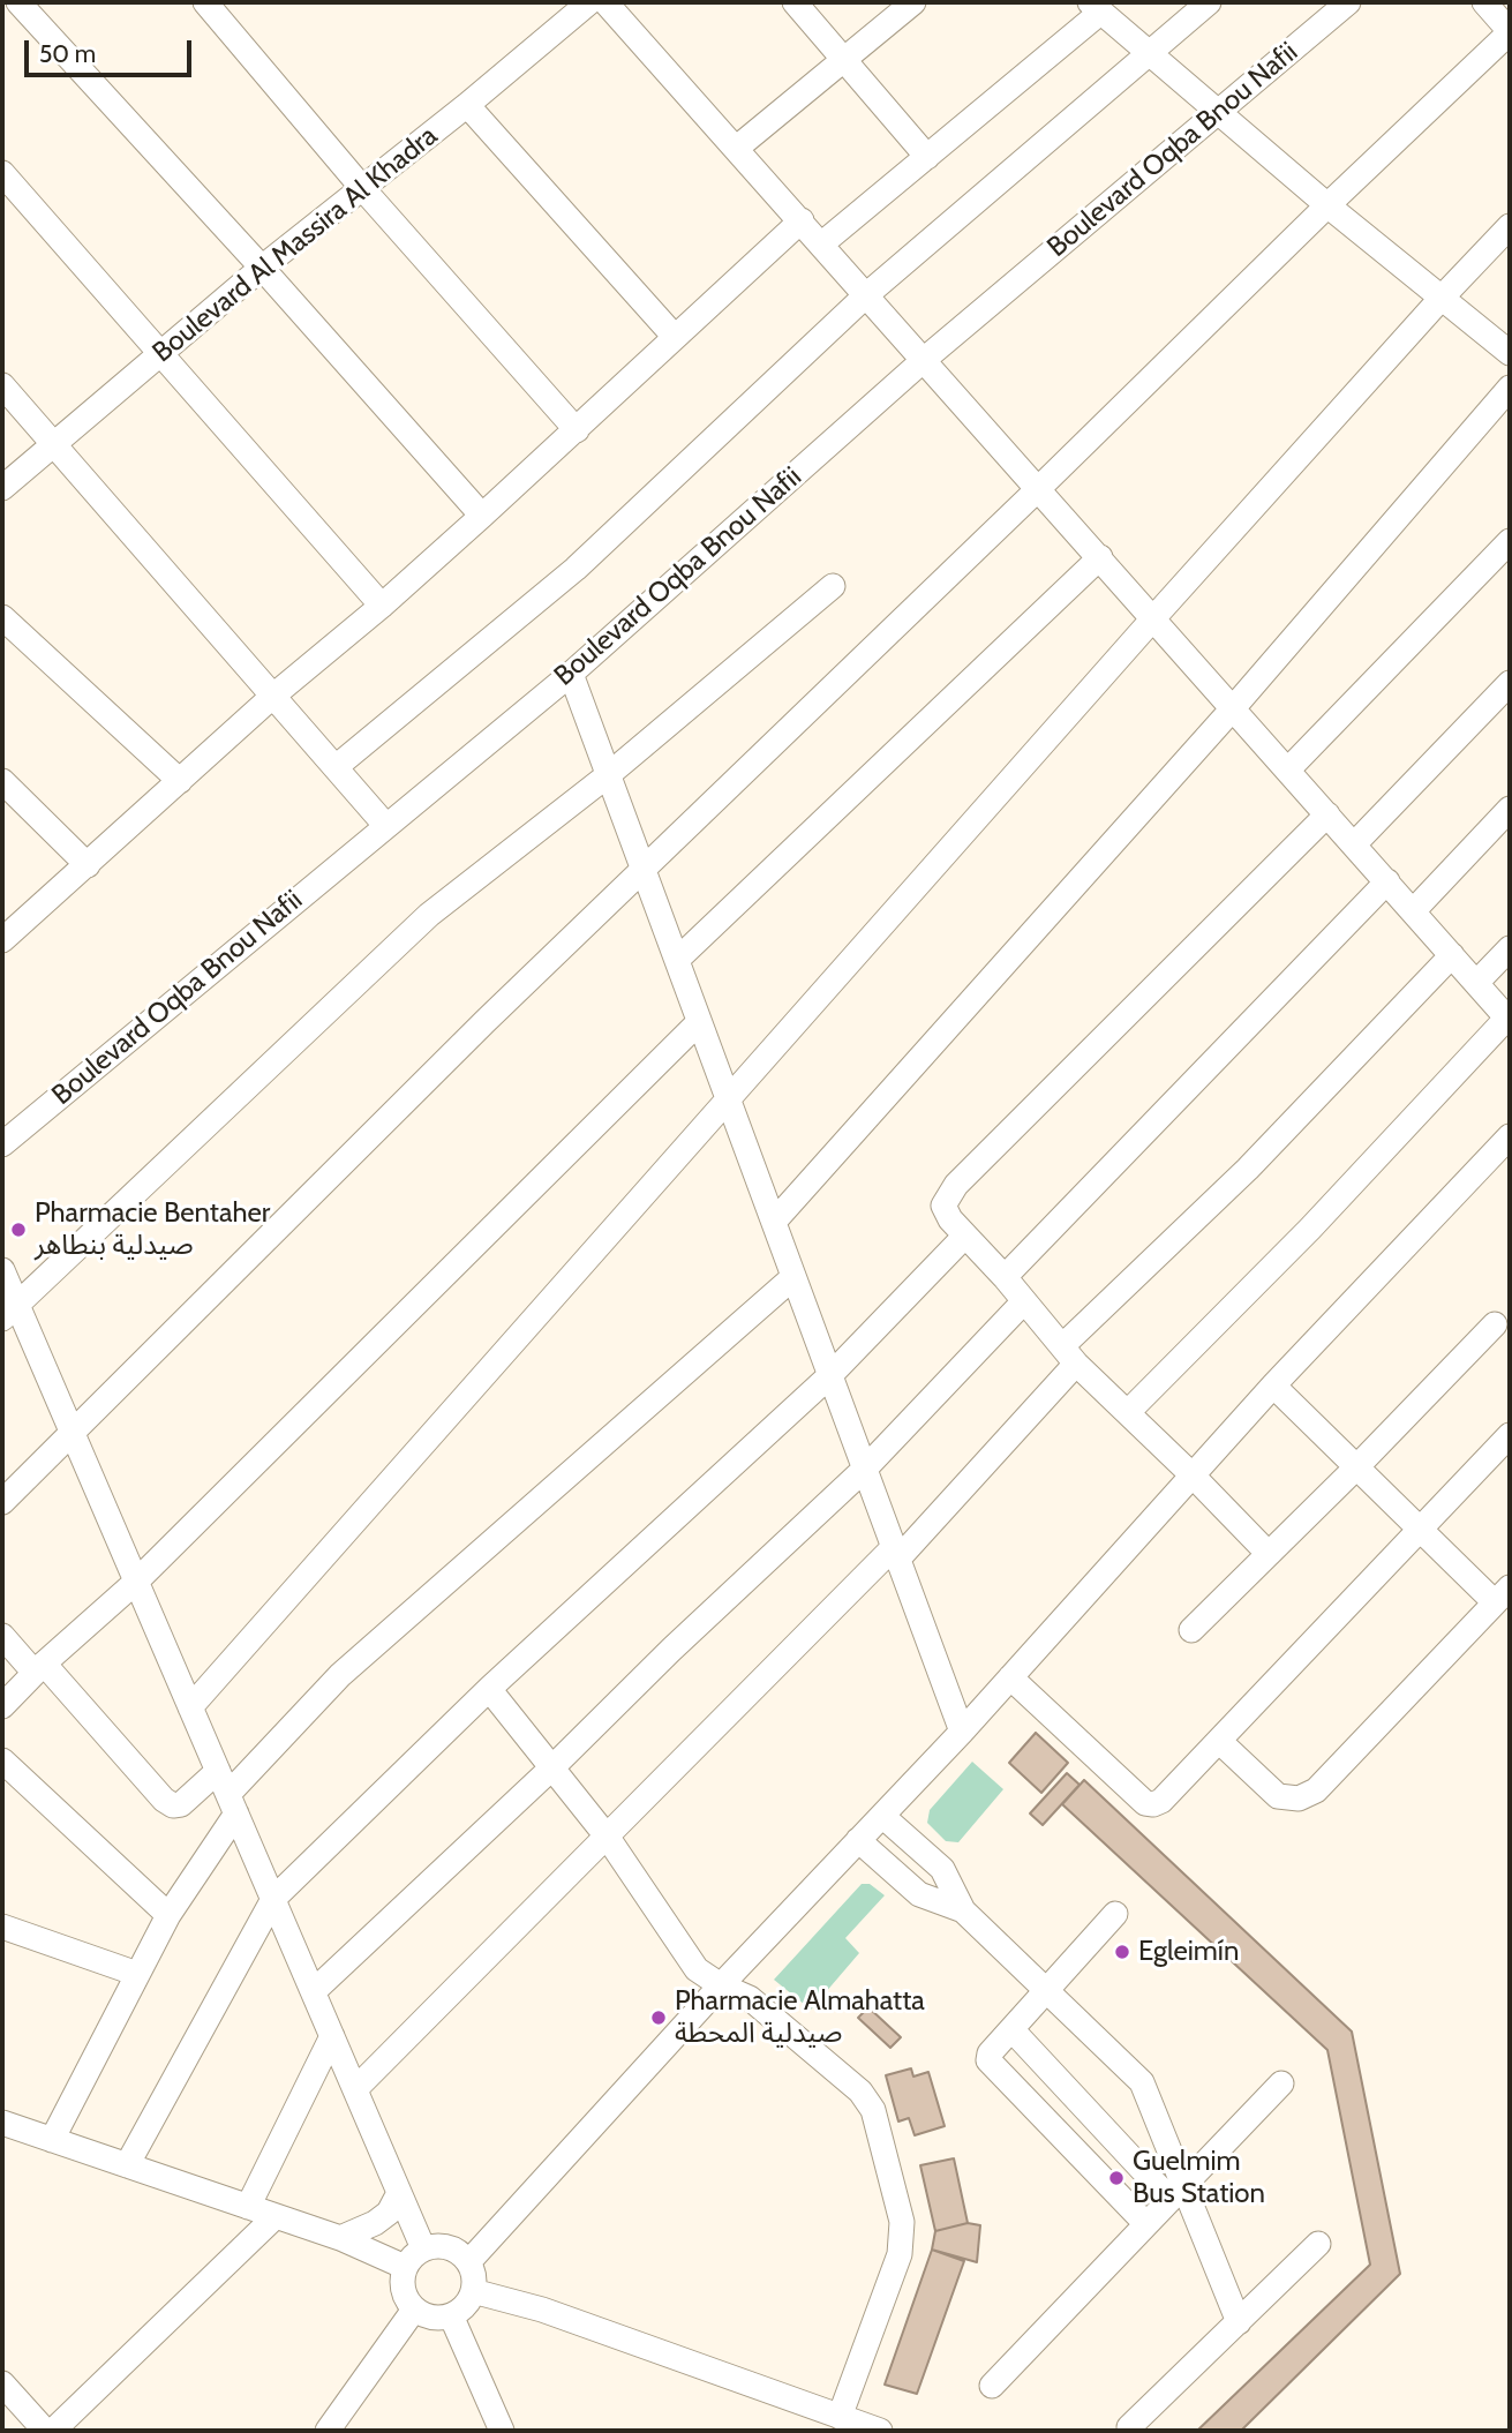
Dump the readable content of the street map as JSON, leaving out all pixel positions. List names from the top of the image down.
{
  "streets": {
    "street": ["Boulevard Oqba Bnou Nafii", "Boulevard Al Massira Al Khadra"]
  },
  "places": [
    "Pharmacie Bentaher صيدلية بنطاهر",
    "Egleimín",
    "Pharmacie Almahatta صيدلية المحطة",
    "Guelmim Bus Station"
  ],
  "scale_bar": "50 m"
}
